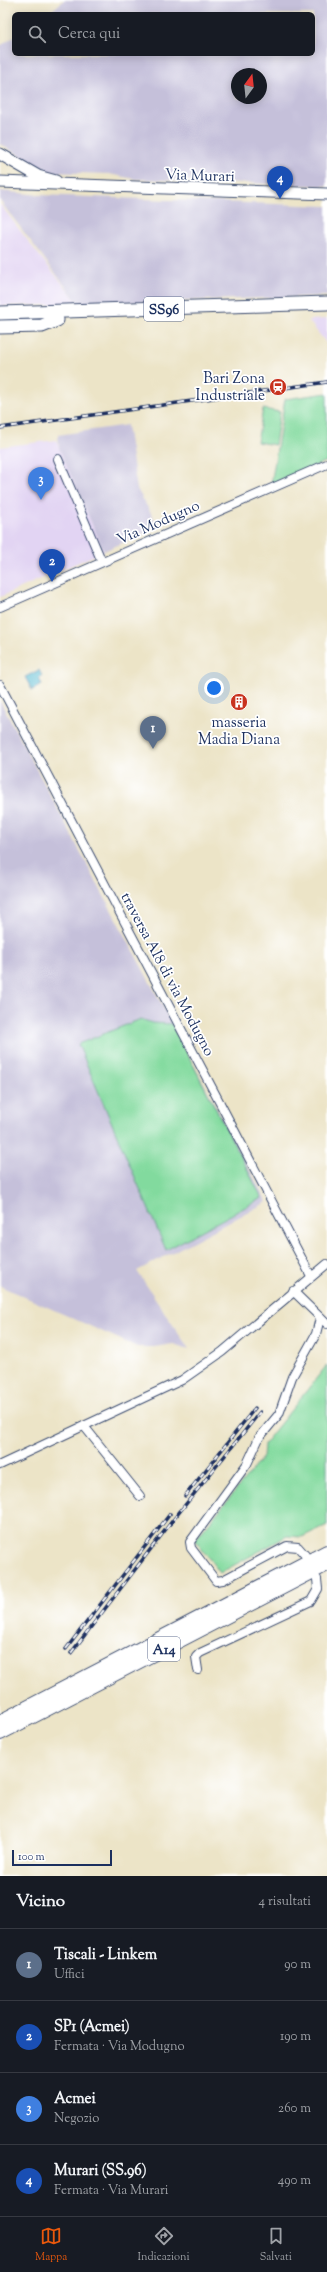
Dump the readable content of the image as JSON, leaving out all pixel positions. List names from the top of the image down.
{
  "streets": {
    "highway": ["A14"],
    "main road": ["SS96"],
    "street": ["Via Murari", "Via Modugno", "traversa AI8 di via Modugno"]
  },
  "places": {
    "station": ["Bari Zona Industriale"],
    "building": ["masseria Madia Diana"]
  },
  "scale_bar": "100 m",
  "north": "top",
  "page": {
    "search": "Cerca qui",
    "pins": [
      "4",
      "3",
      "2",
      "1"
    ],
    "scale": "100 m",
    "heading": ["Vicino", "4 risultati"],
    "list": [
      {
        "mark": "1",
        "name": "Tiscali - Linkem",
        "note": "Uffici",
        "value": "90 m"
      },
      {
        "mark": "2",
        "name": "SP1 (Acmei)",
        "note": "Fermata · Via Modugno",
        "value": "190 m"
      },
      {
        "mark": "3",
        "name": "Acmei",
        "note": "Negozio",
        "value": "260 m"
      },
      {
        "mark": "4",
        "name": "Murari (SS.96)",
        "note": "Fermata · Via Murari",
        "value": "490 m"
      }
    ],
    "nav": ["Mappa", "Indicazioni", "Salvati"]
  }
}
